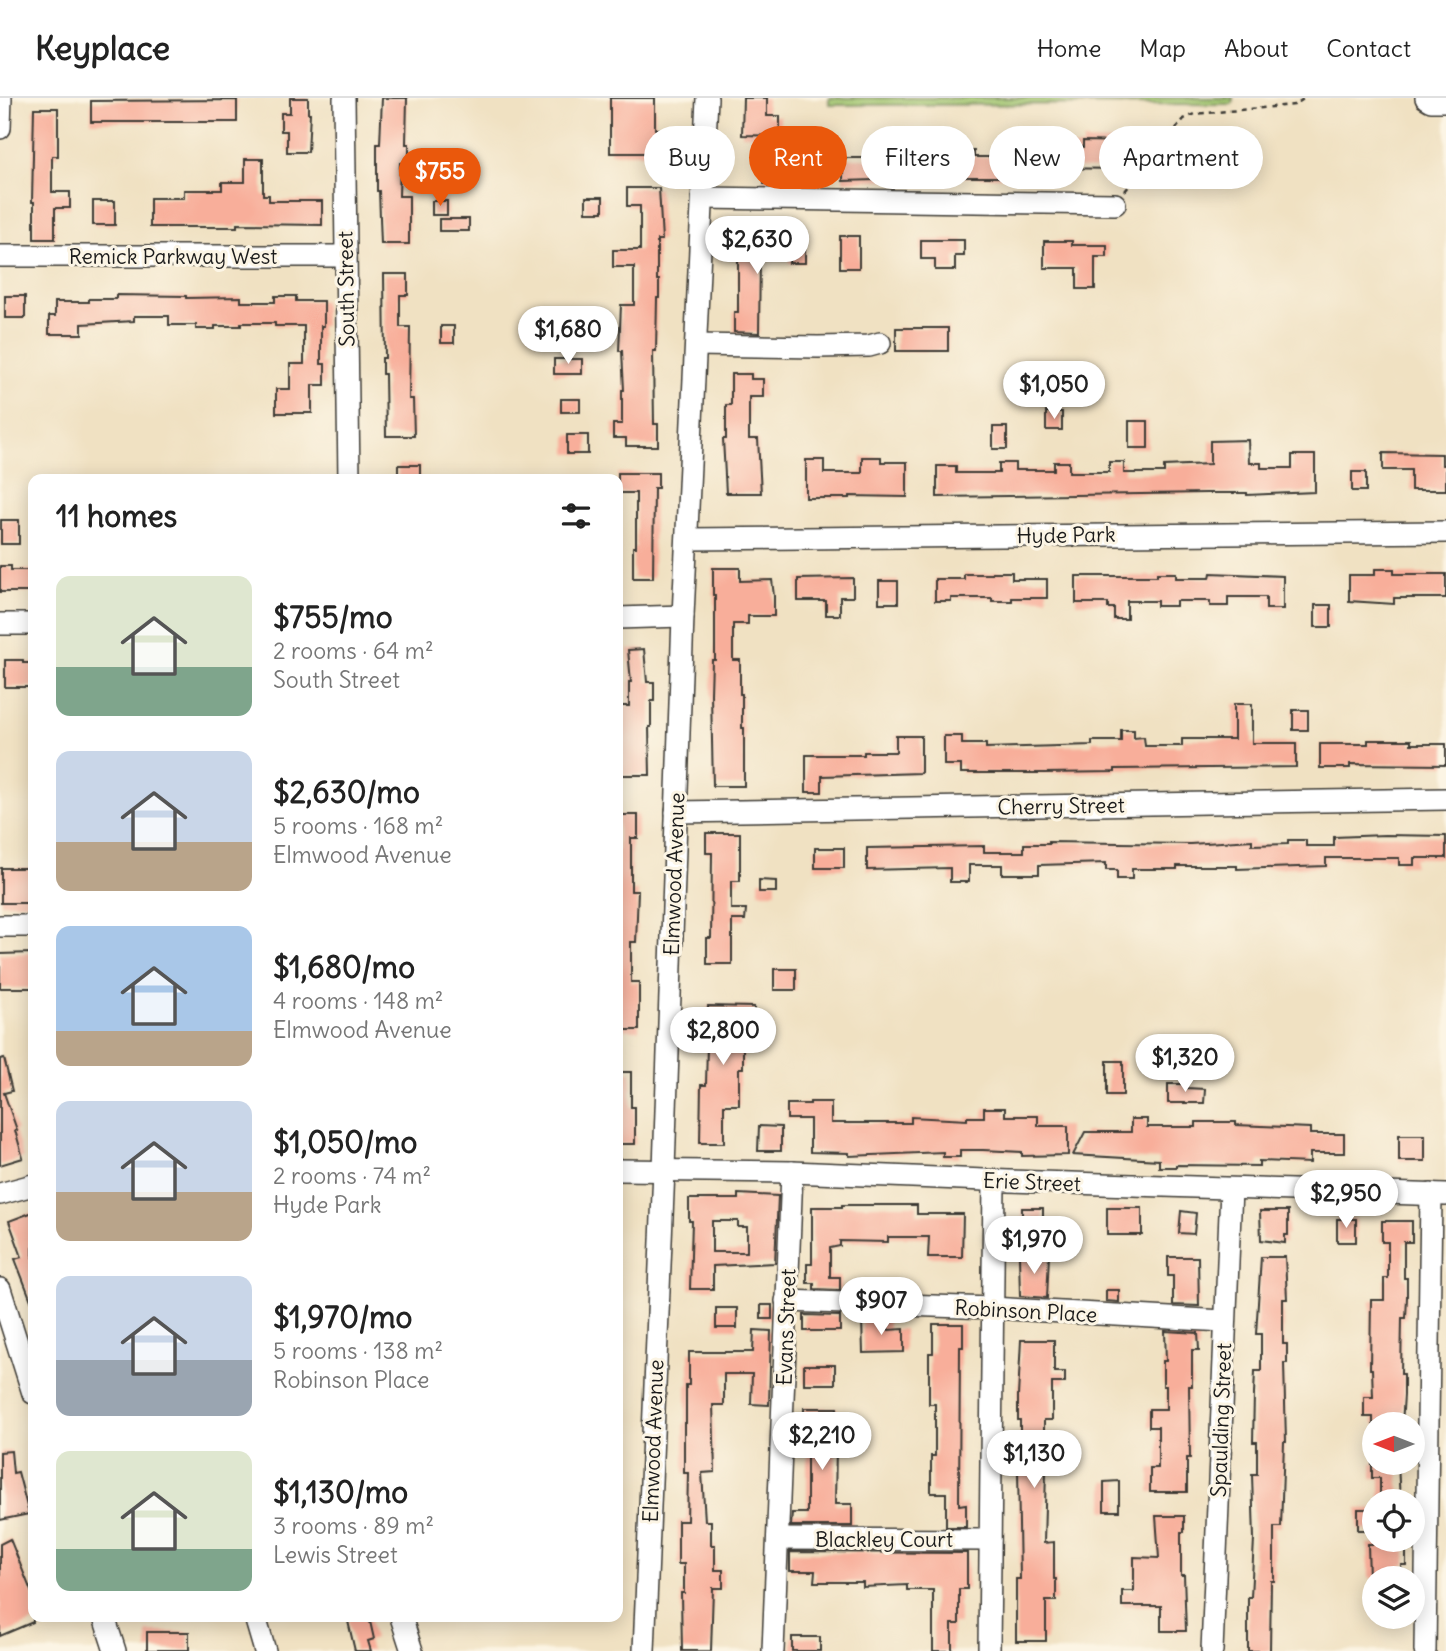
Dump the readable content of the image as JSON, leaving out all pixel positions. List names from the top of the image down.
{
  "streets": {
    "street": [
      "Remick Parkway West",
      "South Street",
      "Hyde Park",
      "Cherry Street",
      "Elmwood Avenue",
      "Erie Street",
      "Robinson Place",
      "Evans Street",
      "Spaulding Street",
      "Blackley Court"
    ]
  },
  "crossings": [
    ["Remick Parkway West", "South Street"],
    ["Hyde Park", "Elmwood Avenue"],
    ["Cherry Street", "Elmwood Avenue"],
    ["Elmwood Avenue", "Erie Street"],
    ["Erie Street", "Evans Street"],
    ["Erie Street", "Spaulding Street"],
    ["Robinson Place", "Evans Street"],
    ["Robinson Place", "Spaulding Street"],
    ["Evans Street", "Blackley Court"]
  ],
  "north": "left",
  "page": {
    "header": "Keyplace",
    "nav": [
      "Home",
      "Map",
      "About",
      "Contact"
    ],
    "chip": [
      "Buy",
      "Rent",
      "Filters",
      "New",
      "Apartment"
    ],
    "price": [
      "$755",
      "$2,630",
      "$1,680",
      "$1,050",
      "$2,800",
      "$1,320",
      "$2,950",
      "$1,970",
      "$907",
      "$2,210",
      "$1,130"
    ],
    "heading": "11 homes",
    "list": [
      {
        "name": "$755/mo",
        "note": "2 rooms · 64 m² · South Street"
      },
      {
        "name": "$2,630/mo",
        "note": "5 rooms · 168 m² · Elmwood Avenue"
      },
      {
        "name": "$1,680/mo",
        "note": "4 rooms · 148 m² · Elmwood Avenue"
      },
      {
        "name": "$1,050/mo",
        "note": "2 rooms · 74 m² · Hyde Park"
      },
      {
        "name": "$1,970/mo",
        "note": "5 rooms · 138 m² · Robinson Place"
      },
      {
        "name": "$1,130/mo",
        "note": "3 rooms · 89 m² · Lewis Street"
      }
    ]
  }
}
